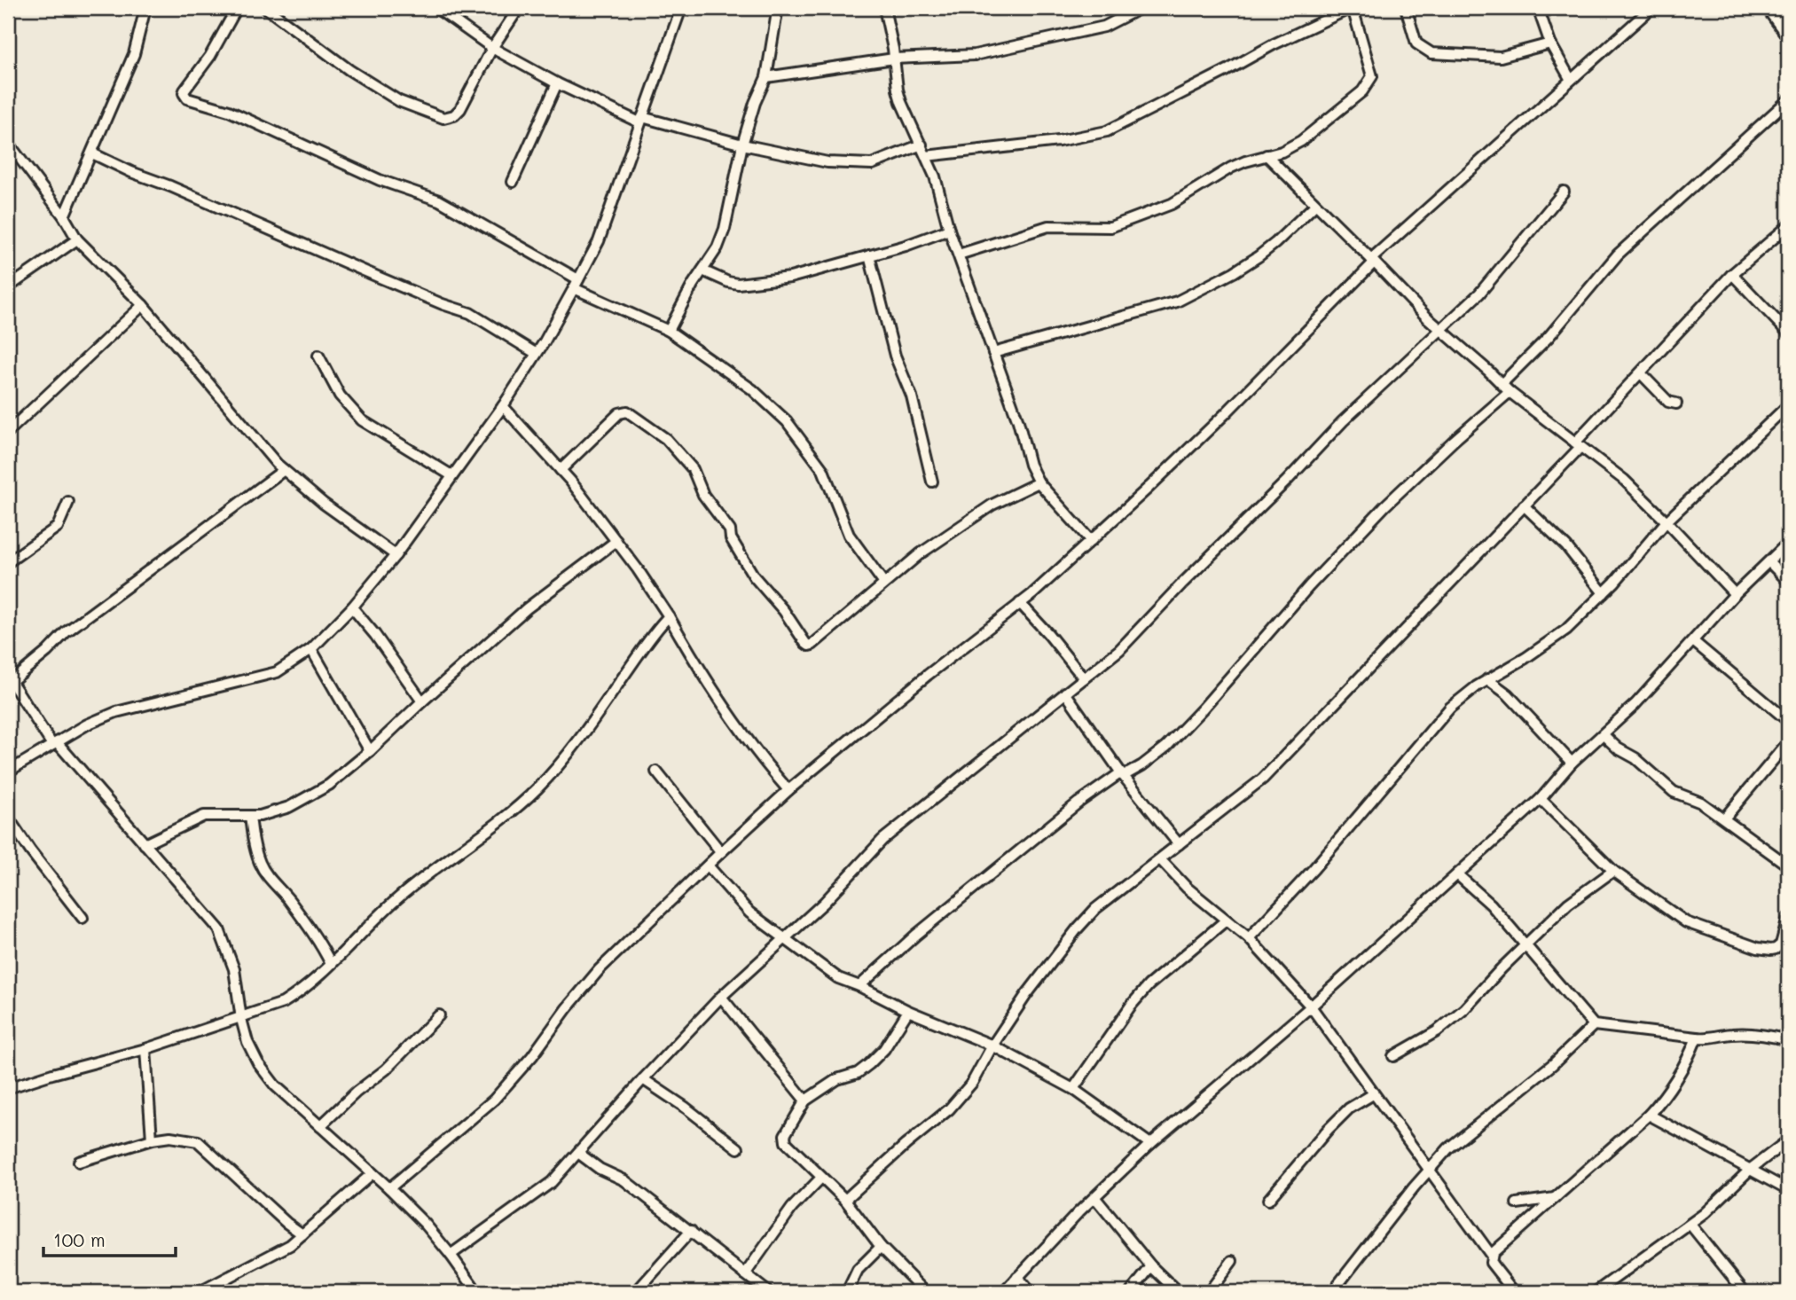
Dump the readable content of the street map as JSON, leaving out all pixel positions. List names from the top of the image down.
{
  "scale_bar": "100 m"
}
